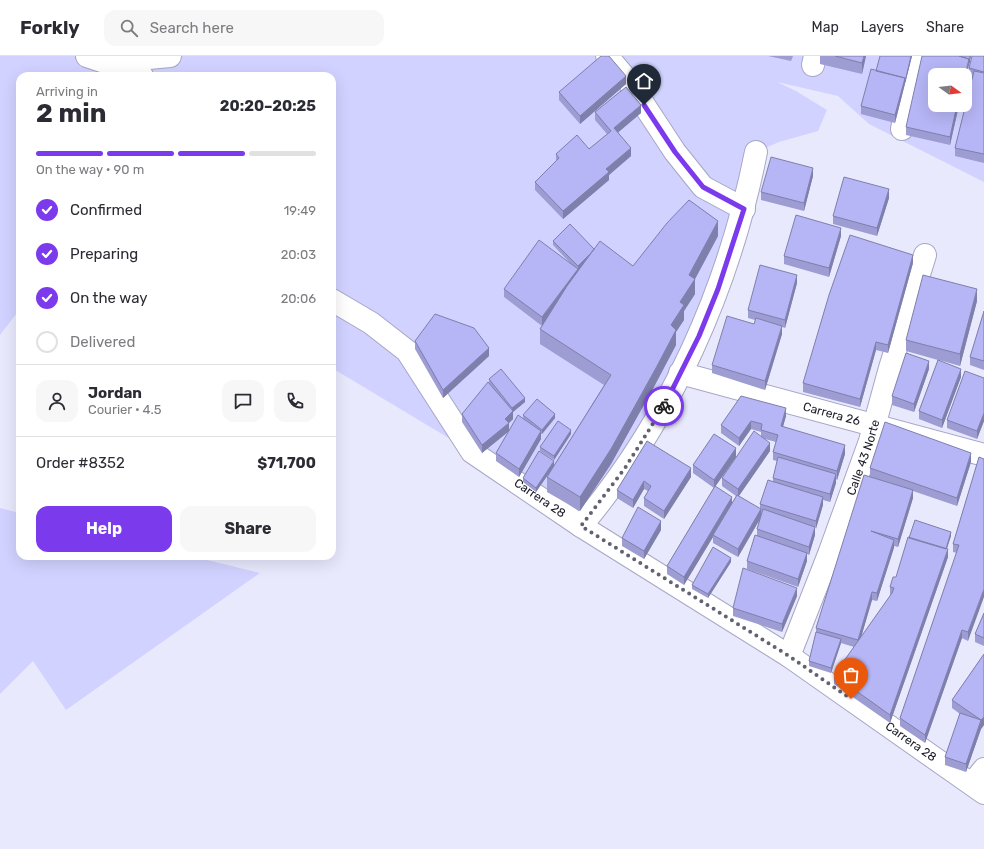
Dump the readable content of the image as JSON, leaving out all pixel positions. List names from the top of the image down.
{
  "streets": {
    "street": ["Carrera 26", "Calle 43 Norte", "Carrera 28"]
  },
  "crossings": [
    ["Carrera 26", "Calle 43 Norte"],
    ["Calle 43 Norte", "Carrera 28"]
  ],
  "north": "right",
  "page": {
    "header": "Forkly",
    "search": "Search here",
    "nav": ["Map", "Layers", "Share"],
    "heading": ["2 min", "Arriving in", "20:20–20:25"],
    "panel": [
      "Jordan",
      "Courier · 4.5",
      "Order #8352",
      "$71,700"
    ],
    "bar": "On the way · 90 m",
    "list": [
      ["Confirmed", "19:49"],
      ["Preparing", "20:03"],
      ["On the way", "20:06"],
      "Delivered"
    ],
    "buttons": ["Help", "Share"]
  }
}
